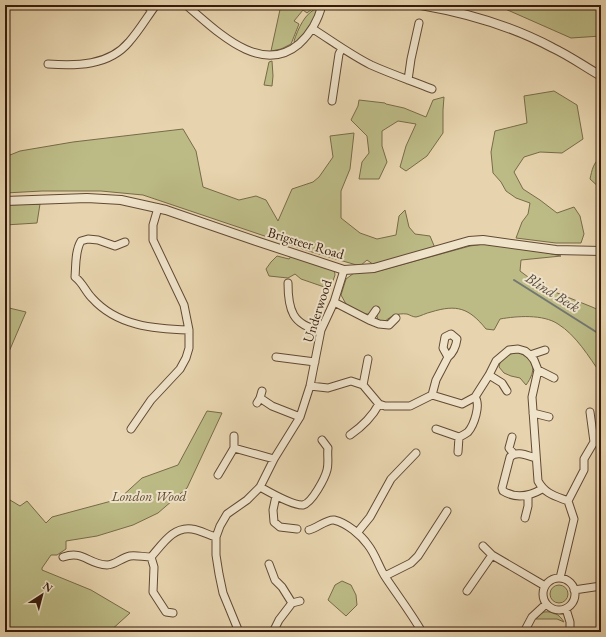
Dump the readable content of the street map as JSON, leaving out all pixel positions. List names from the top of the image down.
{
  "streets": {
    "street": ["Brigsteer Road", "Underwood"]
  },
  "crossings": [
    ["Brigsteer Road", "Underwood"]
  ],
  "water": ["Blind Beck"],
  "parks": ["London Wood"],
  "north": "top right"
}
